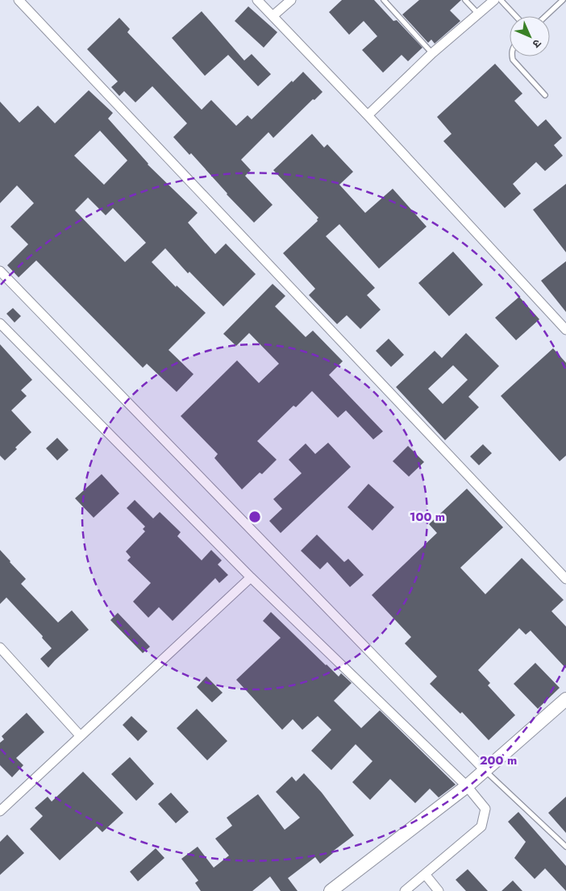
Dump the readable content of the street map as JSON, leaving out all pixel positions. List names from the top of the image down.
{
  "north": "bottom right",
  "rings": ["100 m", "200 m"]
}
